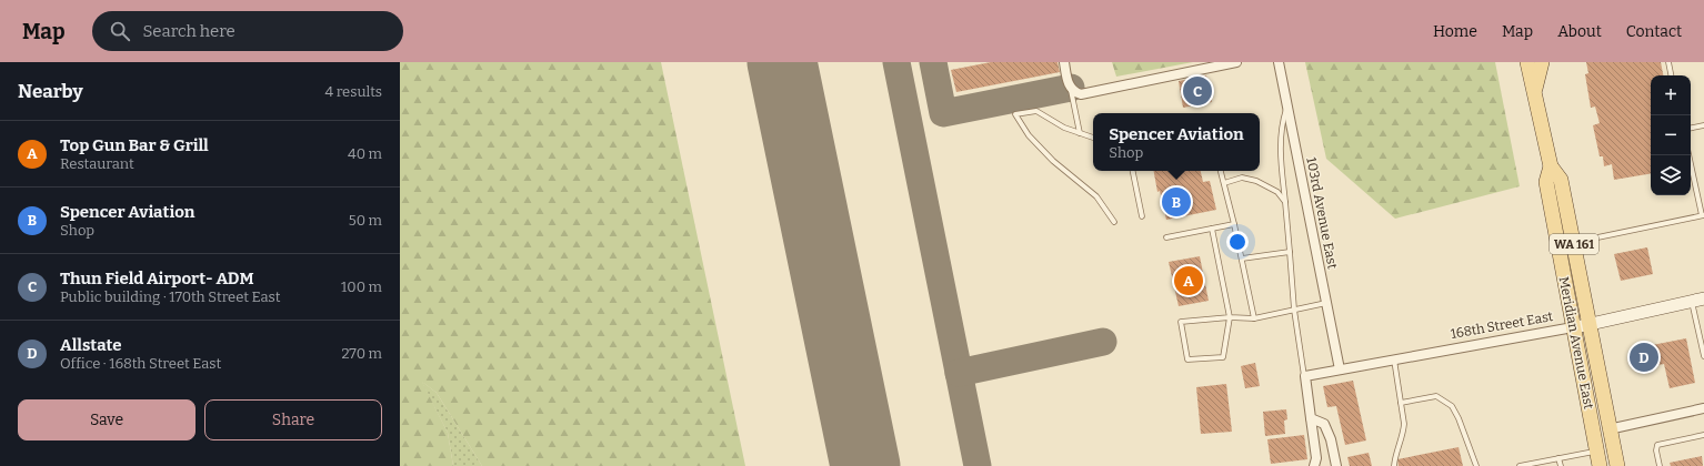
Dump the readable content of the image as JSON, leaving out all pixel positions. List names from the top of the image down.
{
  "streets": {
    "main road": ["WA 161", "Meridian Avenue East"],
    "street": ["103rd Avenue East", "168th Street East"]
  },
  "crossings": [
    ["103rd Avenue East", "168th Street East"],
    ["WA 161", "Meridian Avenue East"],
    ["168th Street East", "Meridian Avenue East"]
  ],
  "page": {
    "header": "Map",
    "search": "Search here",
    "nav": [
      "Home",
      "Map",
      "About",
      "Contact"
    ],
    "heading": ["Nearby", "4 results"],
    "pins": [
      "C",
      "B",
      "A",
      "D"
    ],
    "map_buttons": ["+", "−"],
    "popup": ["Spencer Aviation", "Shop"],
    "list": [
      {
        "mark": "A",
        "name": "Top Gun Bar & Grill",
        "note": "Restaurant",
        "value": "40 m"
      },
      {
        "mark": "B",
        "name": "Spencer Aviation",
        "note": "Shop",
        "value": "50 m"
      },
      {
        "mark": "C",
        "name": "Thun Field Airport- ADM",
        "note": "Public building · 170th Street East",
        "value": "100 m"
      },
      {
        "mark": "D",
        "name": "Allstate",
        "note": "Office · 168th Street East",
        "value": "270 m"
      }
    ],
    "buttons": ["Save", "Share"]
  }
}
